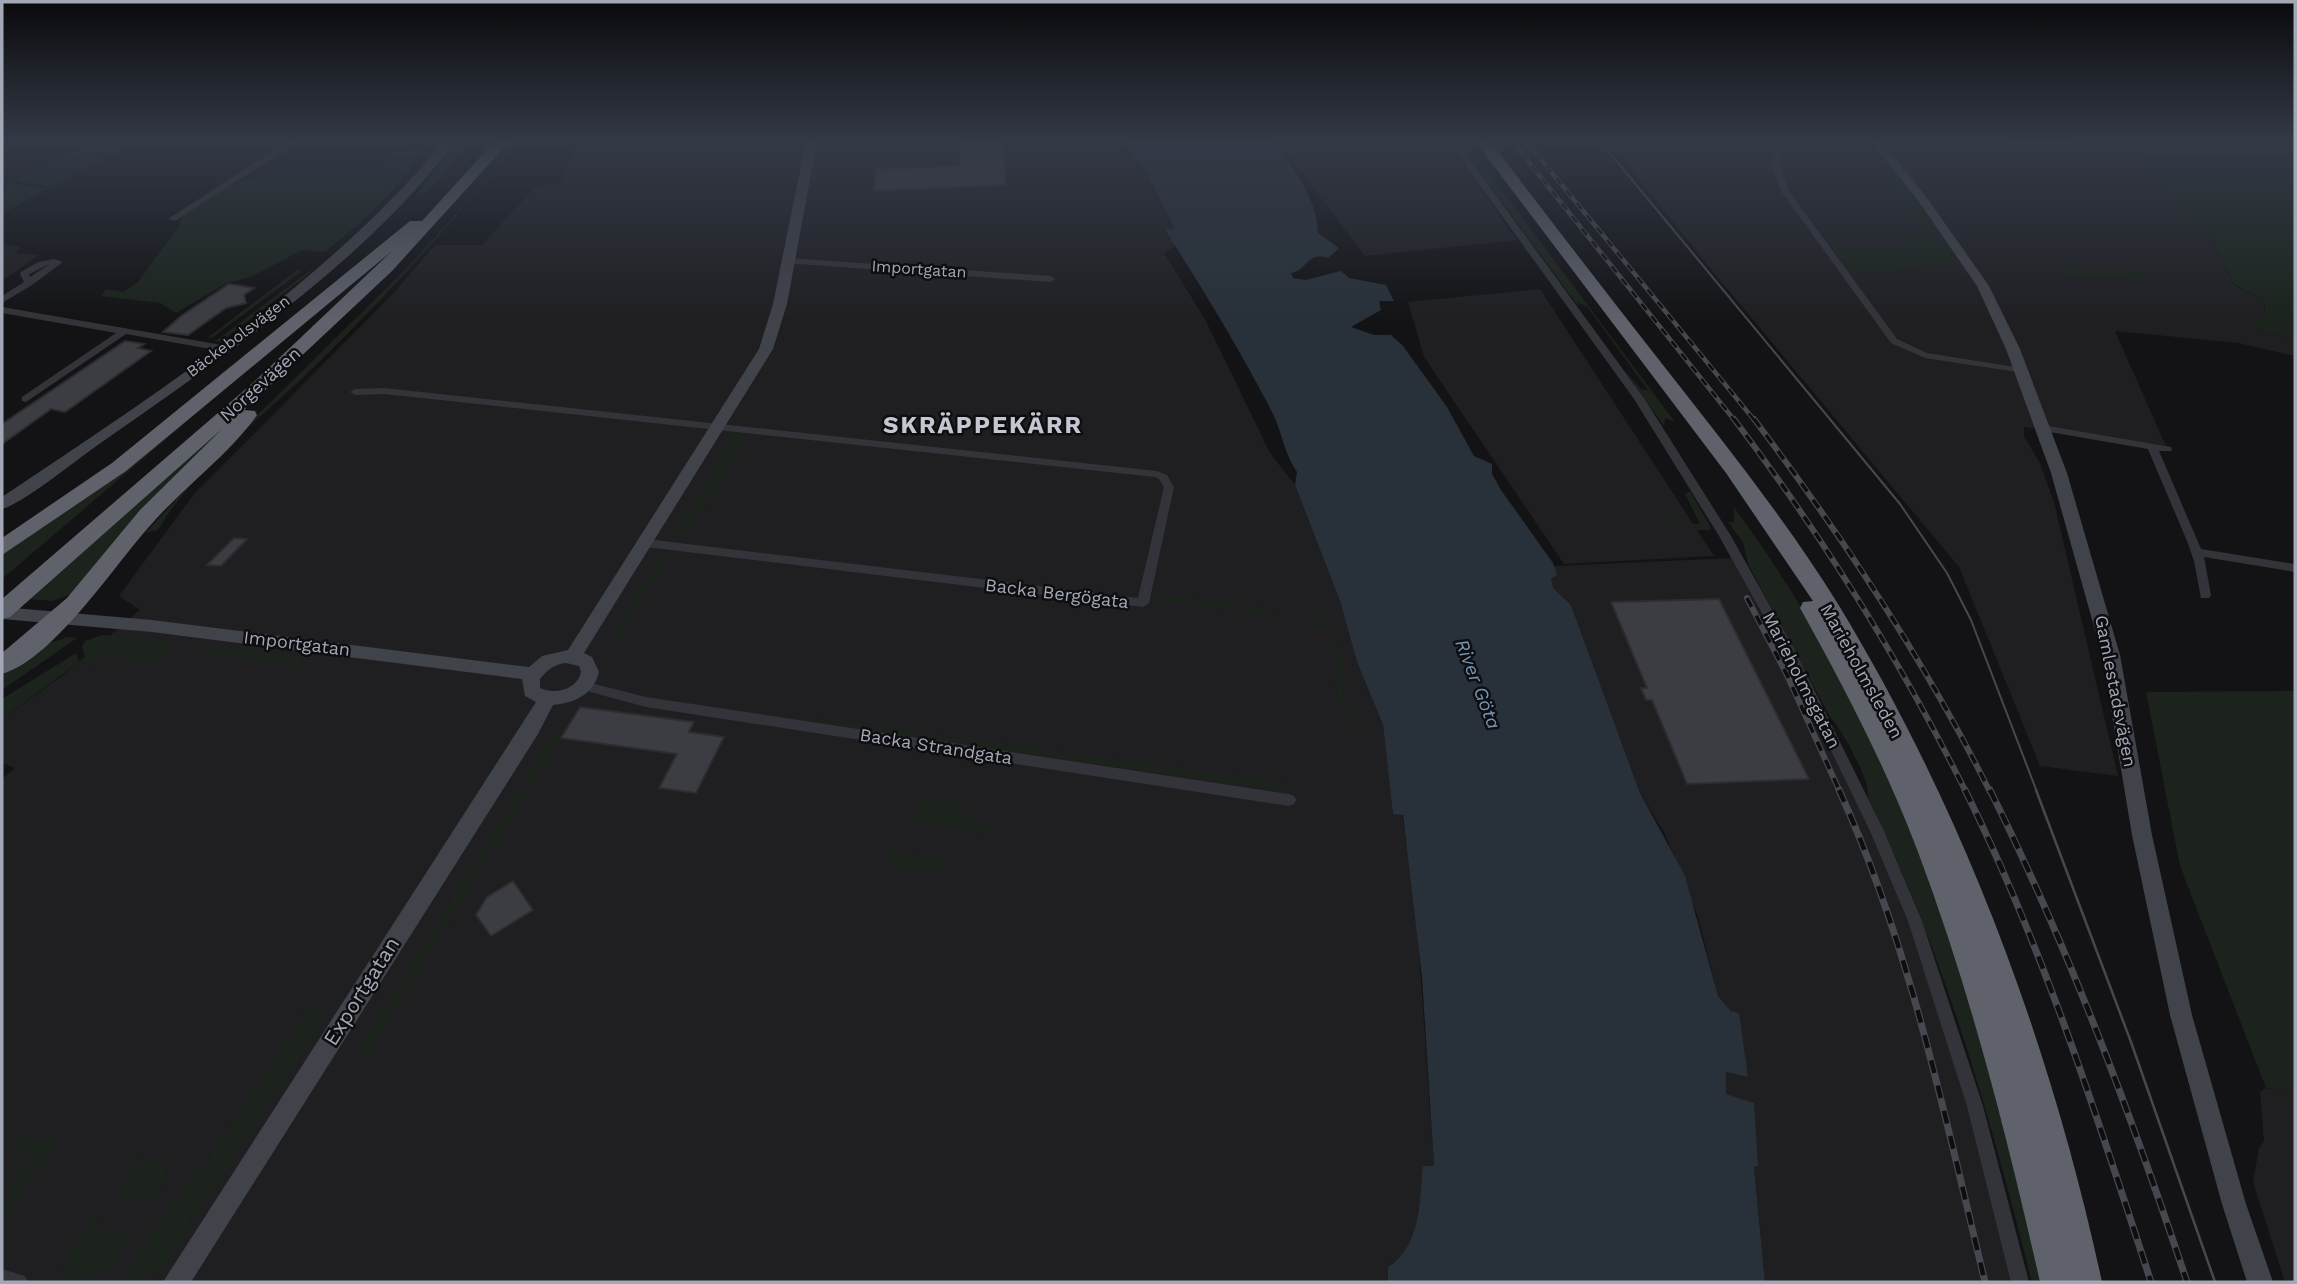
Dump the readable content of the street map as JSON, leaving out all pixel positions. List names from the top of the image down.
{
  "streets": {
    "highway": ["Norgevägen", "Marieholmsleden"],
    "street": [
      "Importgatan",
      "Bäckebolsvägen",
      "Backa Bergögata",
      "Marieholmsgatan",
      "Gamlestadsvägen",
      "Backa Strandgata",
      "Exportgatan"
    ]
  },
  "crossings": [
    ["Importgatan", "Norgevägen"],
    ["Importgatan", "Backa Strandgata"],
    ["Importgatan", "Exportgatan"],
    ["Backa Strandgata", "Exportgatan"]
  ],
  "districts": ["SKRÄPPEKÄRR"],
  "water": ["River Göta"]
}
